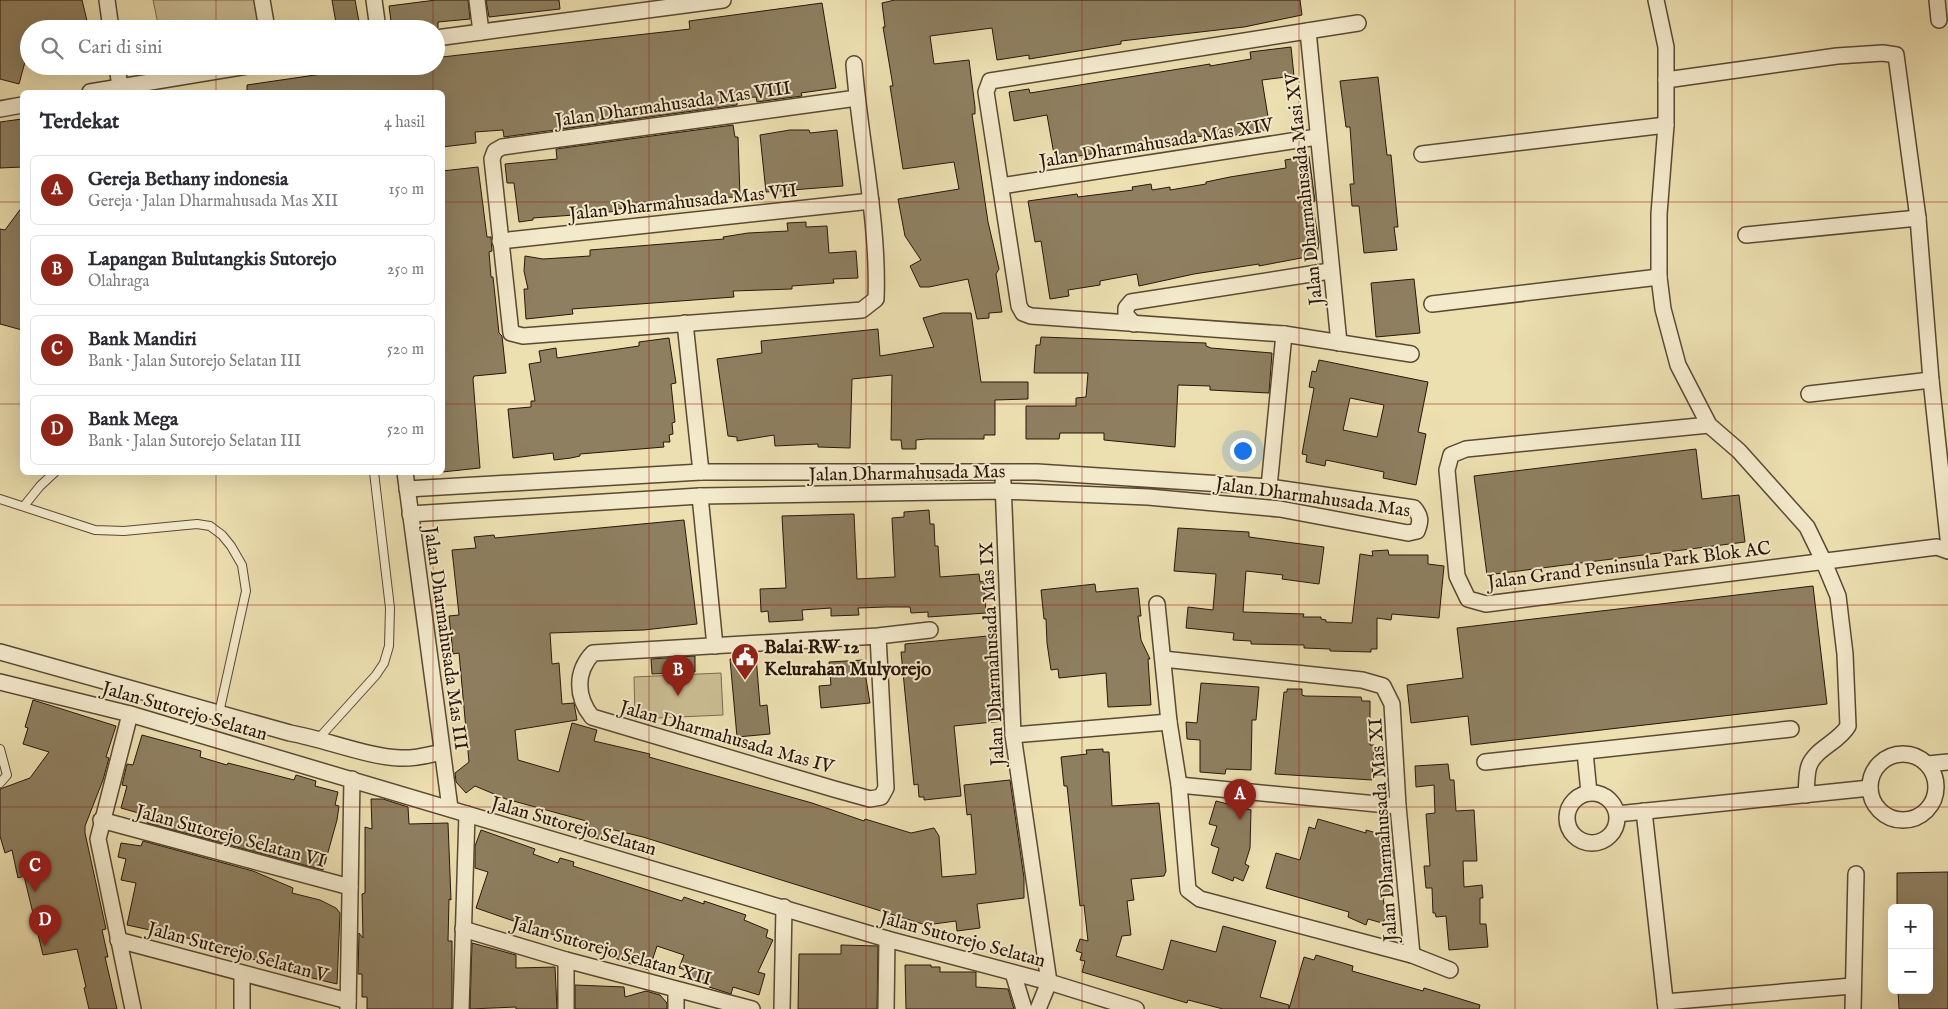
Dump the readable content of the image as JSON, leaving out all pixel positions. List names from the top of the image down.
{
  "streets": {
    "street": [
      "Jalan Dharmahusada Mas VIII",
      "Jalan Dharmahusada Mas XIV",
      "Jalan Dharmahusada Masi XV",
      "Jalan Dharmahusada Mas VII",
      "Jalan Dharmahusada Mas",
      "Jalan Grand Peninsula Park Blok AC",
      "Jalan Dharmahusada Mas III",
      "Jalan Dharmahusada Mas IX",
      "Jalan Sutorejo Selatan",
      "Jalan Dharmahusada Mas IV",
      "Jalan Dharmahusada Mas XI",
      "Jalan Sutorejo Selatan VI",
      "Jalan Sutorejo Selatan XII",
      "Jalan Suterejo Selatan V"
    ]
  },
  "crossings": [
    ["Jalan Dharmahusada Mas VIII", "Jalan Dharmahusada Mas VII"],
    ["Jalan Dharmahusada Mas XIV", "Jalan Dharmahusada Masi XV"],
    ["Jalan Dharmahusada Mas", "Jalan Dharmahusada Mas III"],
    ["Jalan Dharmahusada Mas", "Jalan Dharmahusada Mas IX"],
    ["Jalan Dharmahusada Mas III", "Jalan Sutorejo Selatan"],
    ["Jalan Dharmahusada Mas IX", "Jalan Sutorejo Selatan"]
  ],
  "places": {
    "public building": ["Balai RW 12 Kelurahan Mulyorejo"]
  },
  "page": {
    "search": "Cari di sini",
    "heading": ["Terdekat", "4 hasil"],
    "list": [
      {
        "mark": "A",
        "name": "Gereja Bethany indonesia",
        "note": "Gereja · Jalan Dharmahusada Mas XII",
        "value": "150 m"
      },
      {
        "mark": "B",
        "name": "Lapangan Bulutangkis Sutorejo",
        "note": "Olahraga",
        "value": "250 m"
      },
      {
        "mark": "C",
        "name": "Bank Mandiri",
        "note": "Bank · Jalan Sutorejo Selatan III",
        "value": "520 m"
      },
      {
        "mark": "D",
        "name": "Bank Mega",
        "note": "Bank · Jalan Sutorejo Selatan III",
        "value": "520 m"
      }
    ],
    "pins": [
      "B",
      "A",
      "C",
      "D"
    ],
    "map_buttons": ["+", "−"]
  }
}
